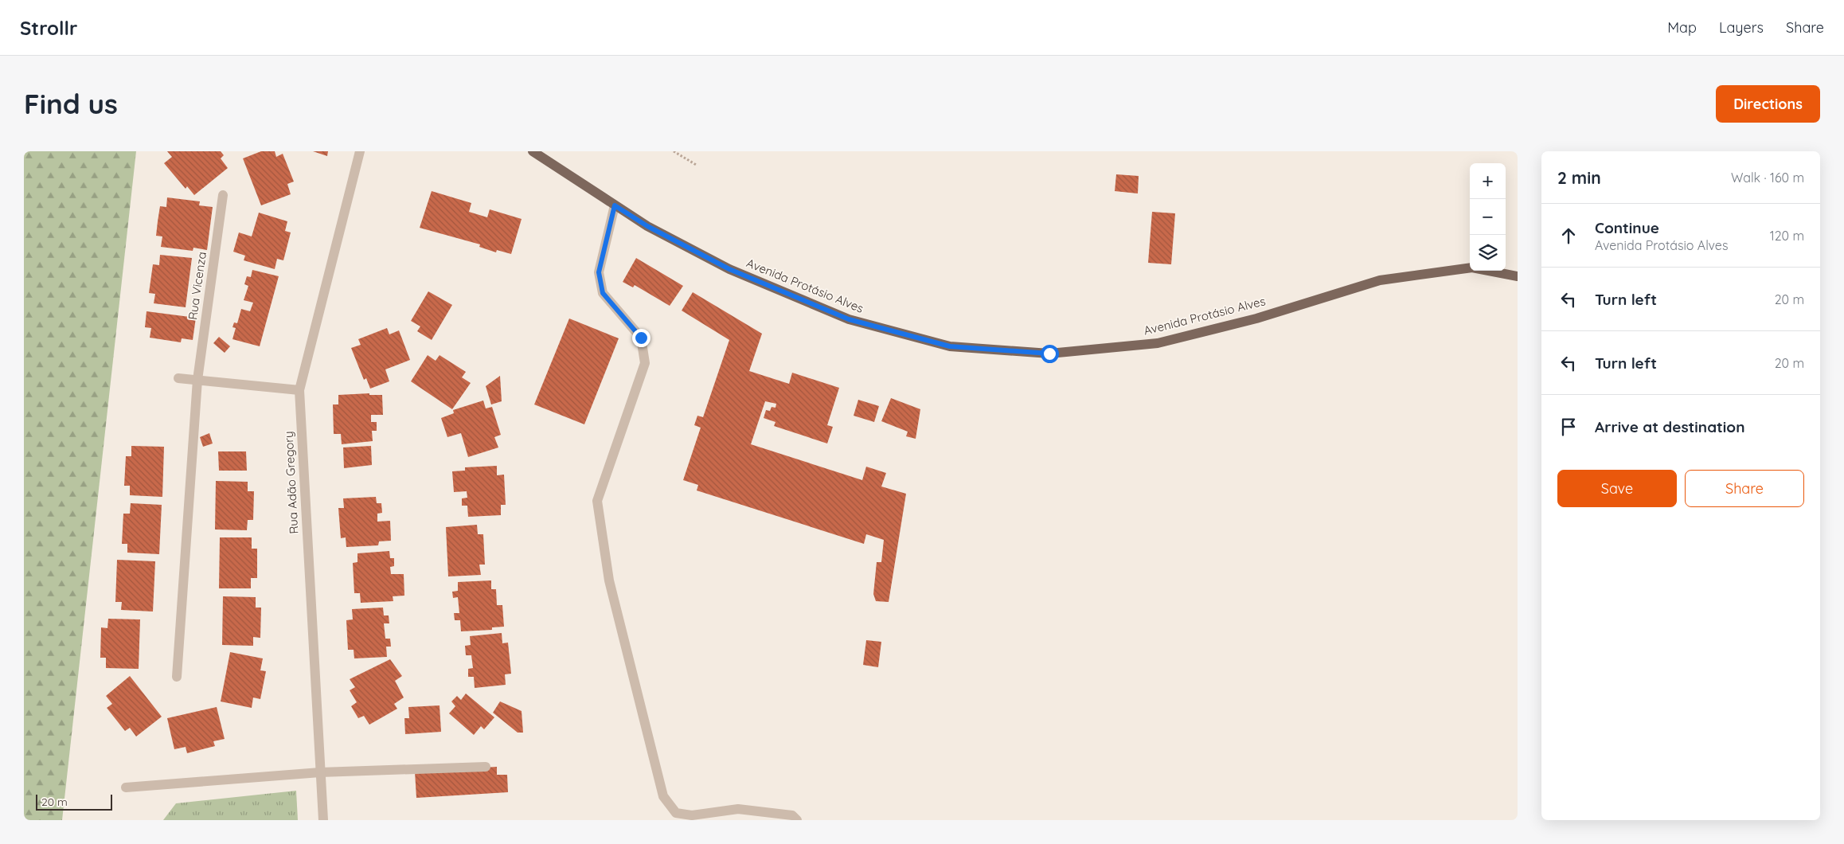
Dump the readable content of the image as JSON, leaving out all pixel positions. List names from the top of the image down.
{
  "streets": {
    "main road": ["Avenida Protásio Alves"],
    "street": ["Rua Vicenza", "Rua Adão Gregory"]
  },
  "scale_bar": "20 m",
  "page": {
    "header": "Strollr",
    "nav": ["Map", "Layers", "Share"],
    "buttons": [
      "Directions",
      ["Save", "Share"]
    ],
    "title": "Find us",
    "heading": ["2 min", "Walk · 160 m"],
    "map_buttons": ["+", "−"],
    "list": [
      ["Continue", "Avenida Protásio Alves", "120 m"],
      ["Turn left", "20 m"],
      ["Turn left", "20 m"],
      "Arrive at destination"
    ],
    "scale": "20 m"
  }
}
